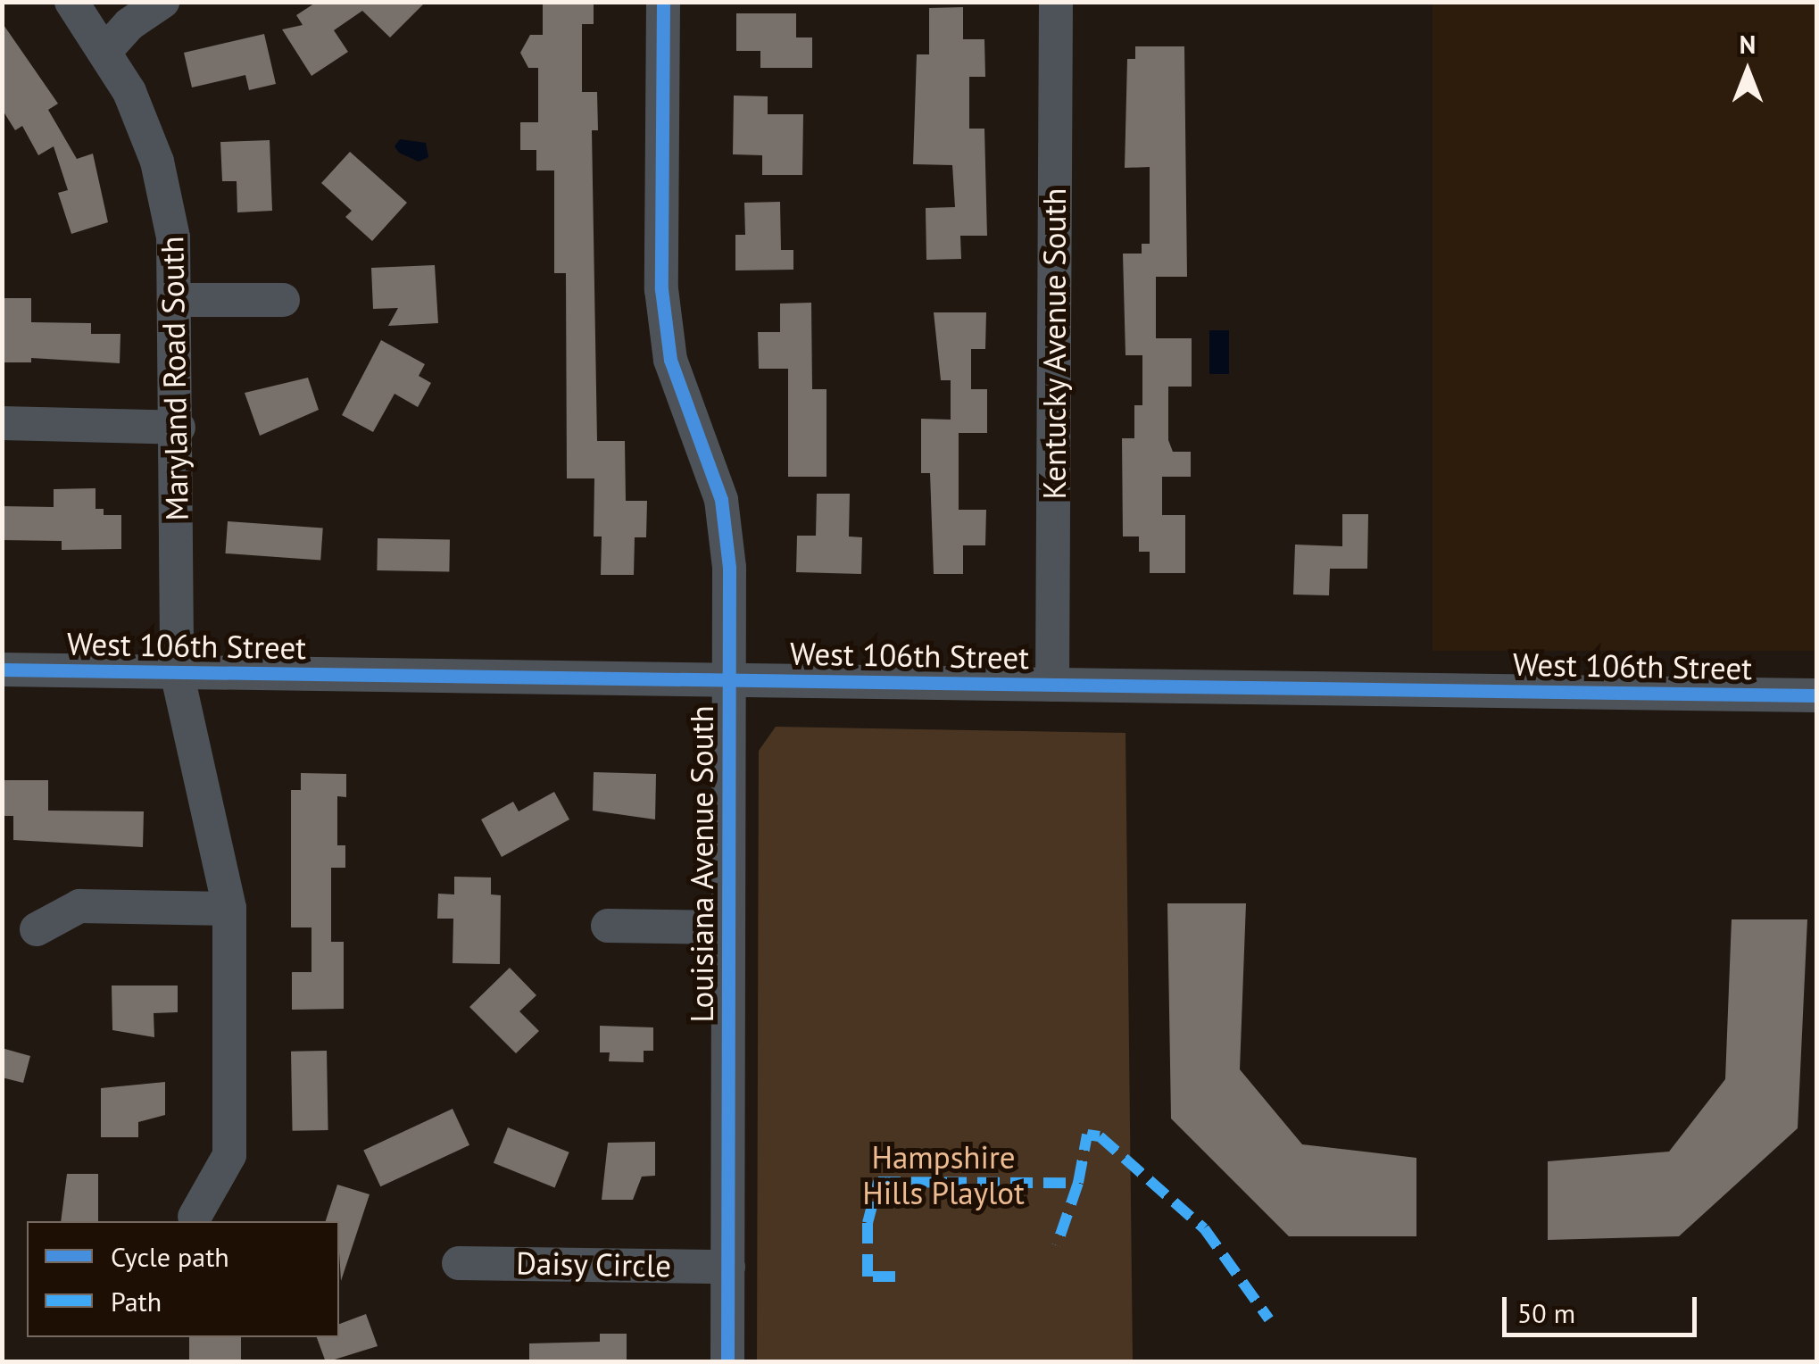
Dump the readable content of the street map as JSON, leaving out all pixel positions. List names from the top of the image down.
{
  "streets": {
    "street": [
      "Kentucky Avenue South",
      "Maryland Road South",
      "West 106th Street",
      "Louisiana Avenue South",
      "Daisy Circle"
    ]
  },
  "crossings": [
    ["Kentucky Avenue South", "West 106th Street"],
    ["Maryland Road South", "West 106th Street"],
    ["West 106th Street", "Louisiana Avenue South"],
    ["Louisiana Avenue South", "Daisy Circle"]
  ],
  "parks": ["Hampshire Hills Playlot"],
  "legend": ["Cycle path", "Path"],
  "scale_bar": "50 m",
  "north": "top"
}
